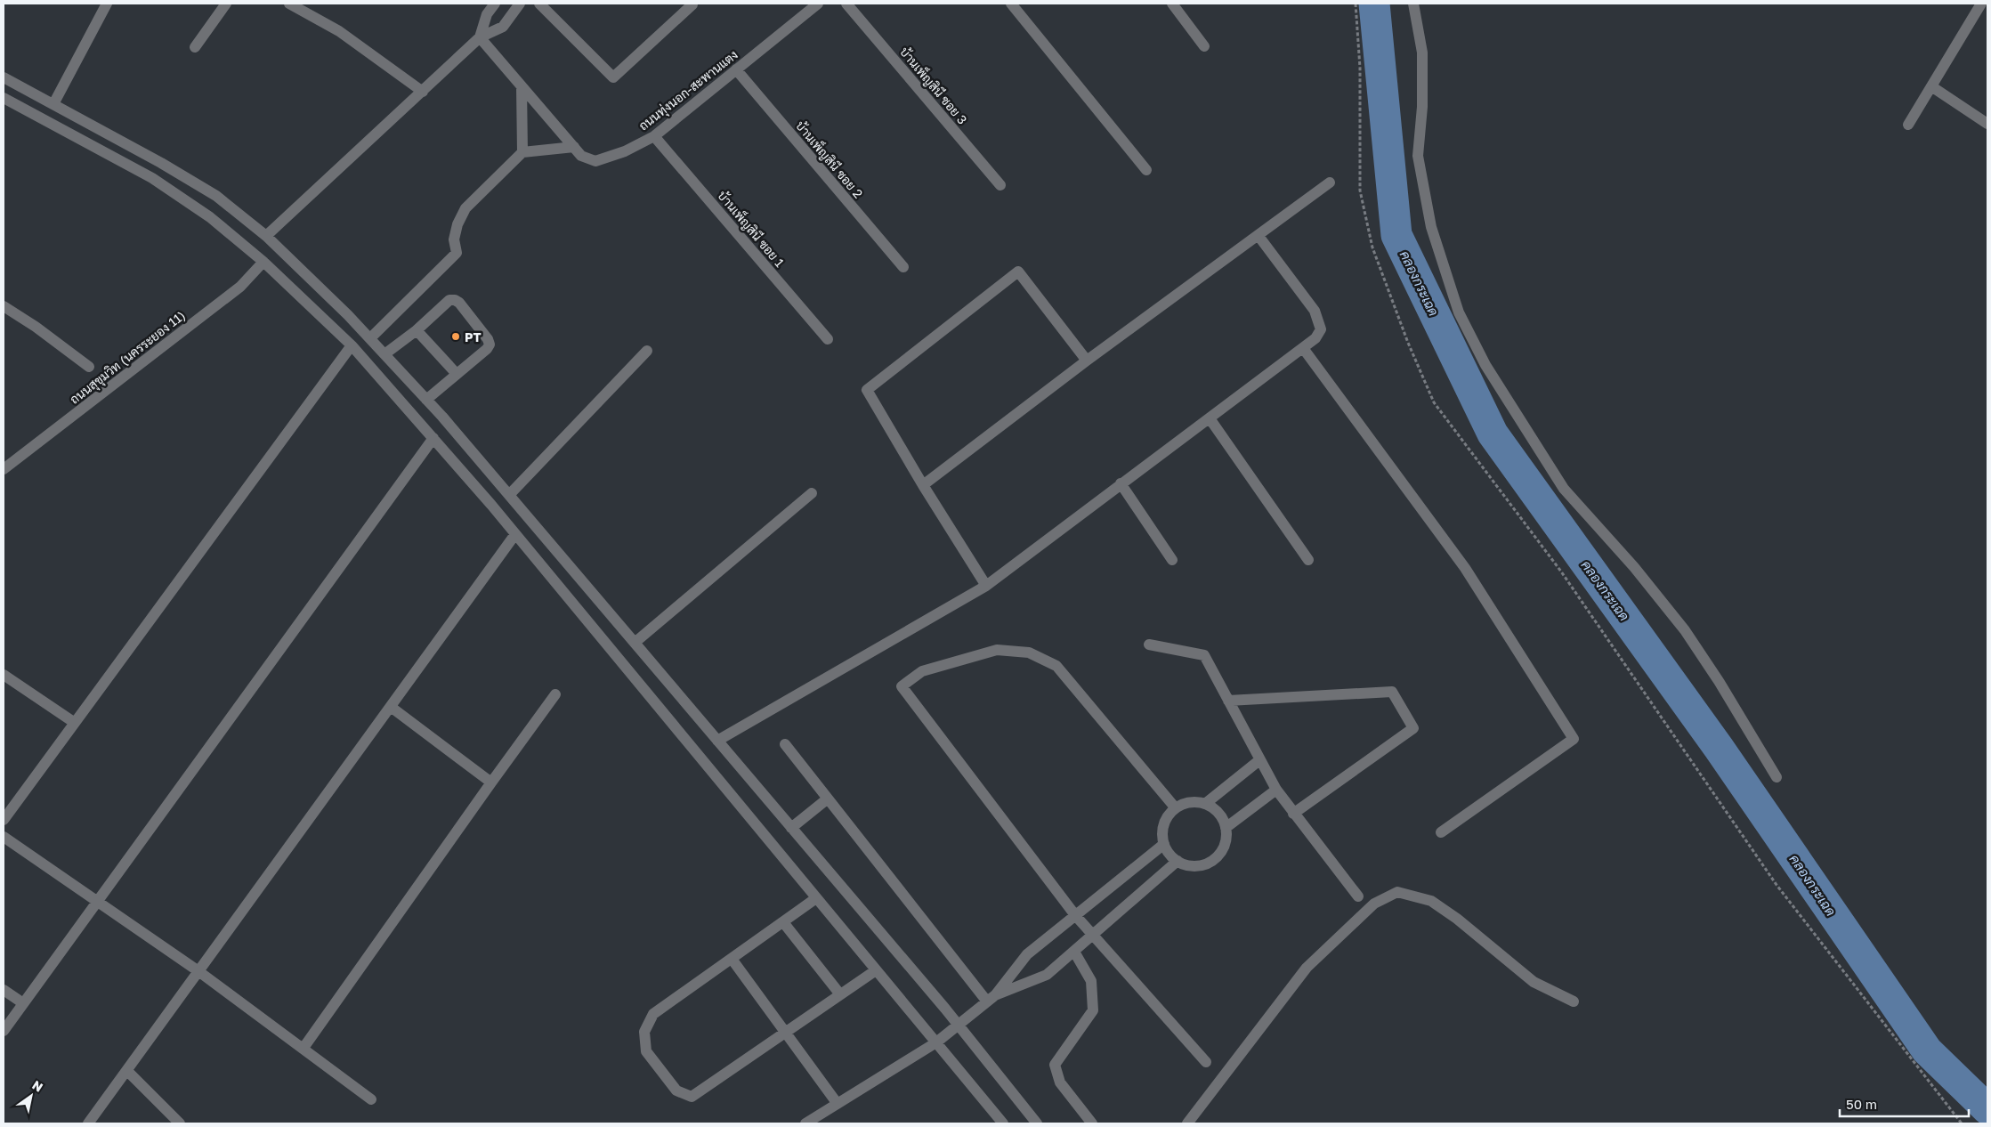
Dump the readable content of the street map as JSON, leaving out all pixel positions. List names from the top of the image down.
{
  "streets": {
    "street": [
      "บ้านเพ็ญสินี ซอย 3",
      "ถนนทุ่งนอก-สะพานแตง",
      "บ้านเพ็ญสินี ซอย 2",
      "บ้านเพ็ญสินี ซอย 1",
      "ถนนสุขุมวิท (นครระยอง 11)"
    ]
  },
  "crossings": [
    ["ถนนทุ่งนอก-สะพานแตง", "บ้านเพ็ญสินี ซอย 2"],
    ["ถนนทุ่งนอก-สะพานแตง", "บ้านเพ็ญสินี ซอย 1"]
  ],
  "water": ["คลองกระเฉด"],
  "places": ["PT"],
  "scale_bar": "50 m",
  "north": "top right"
}
